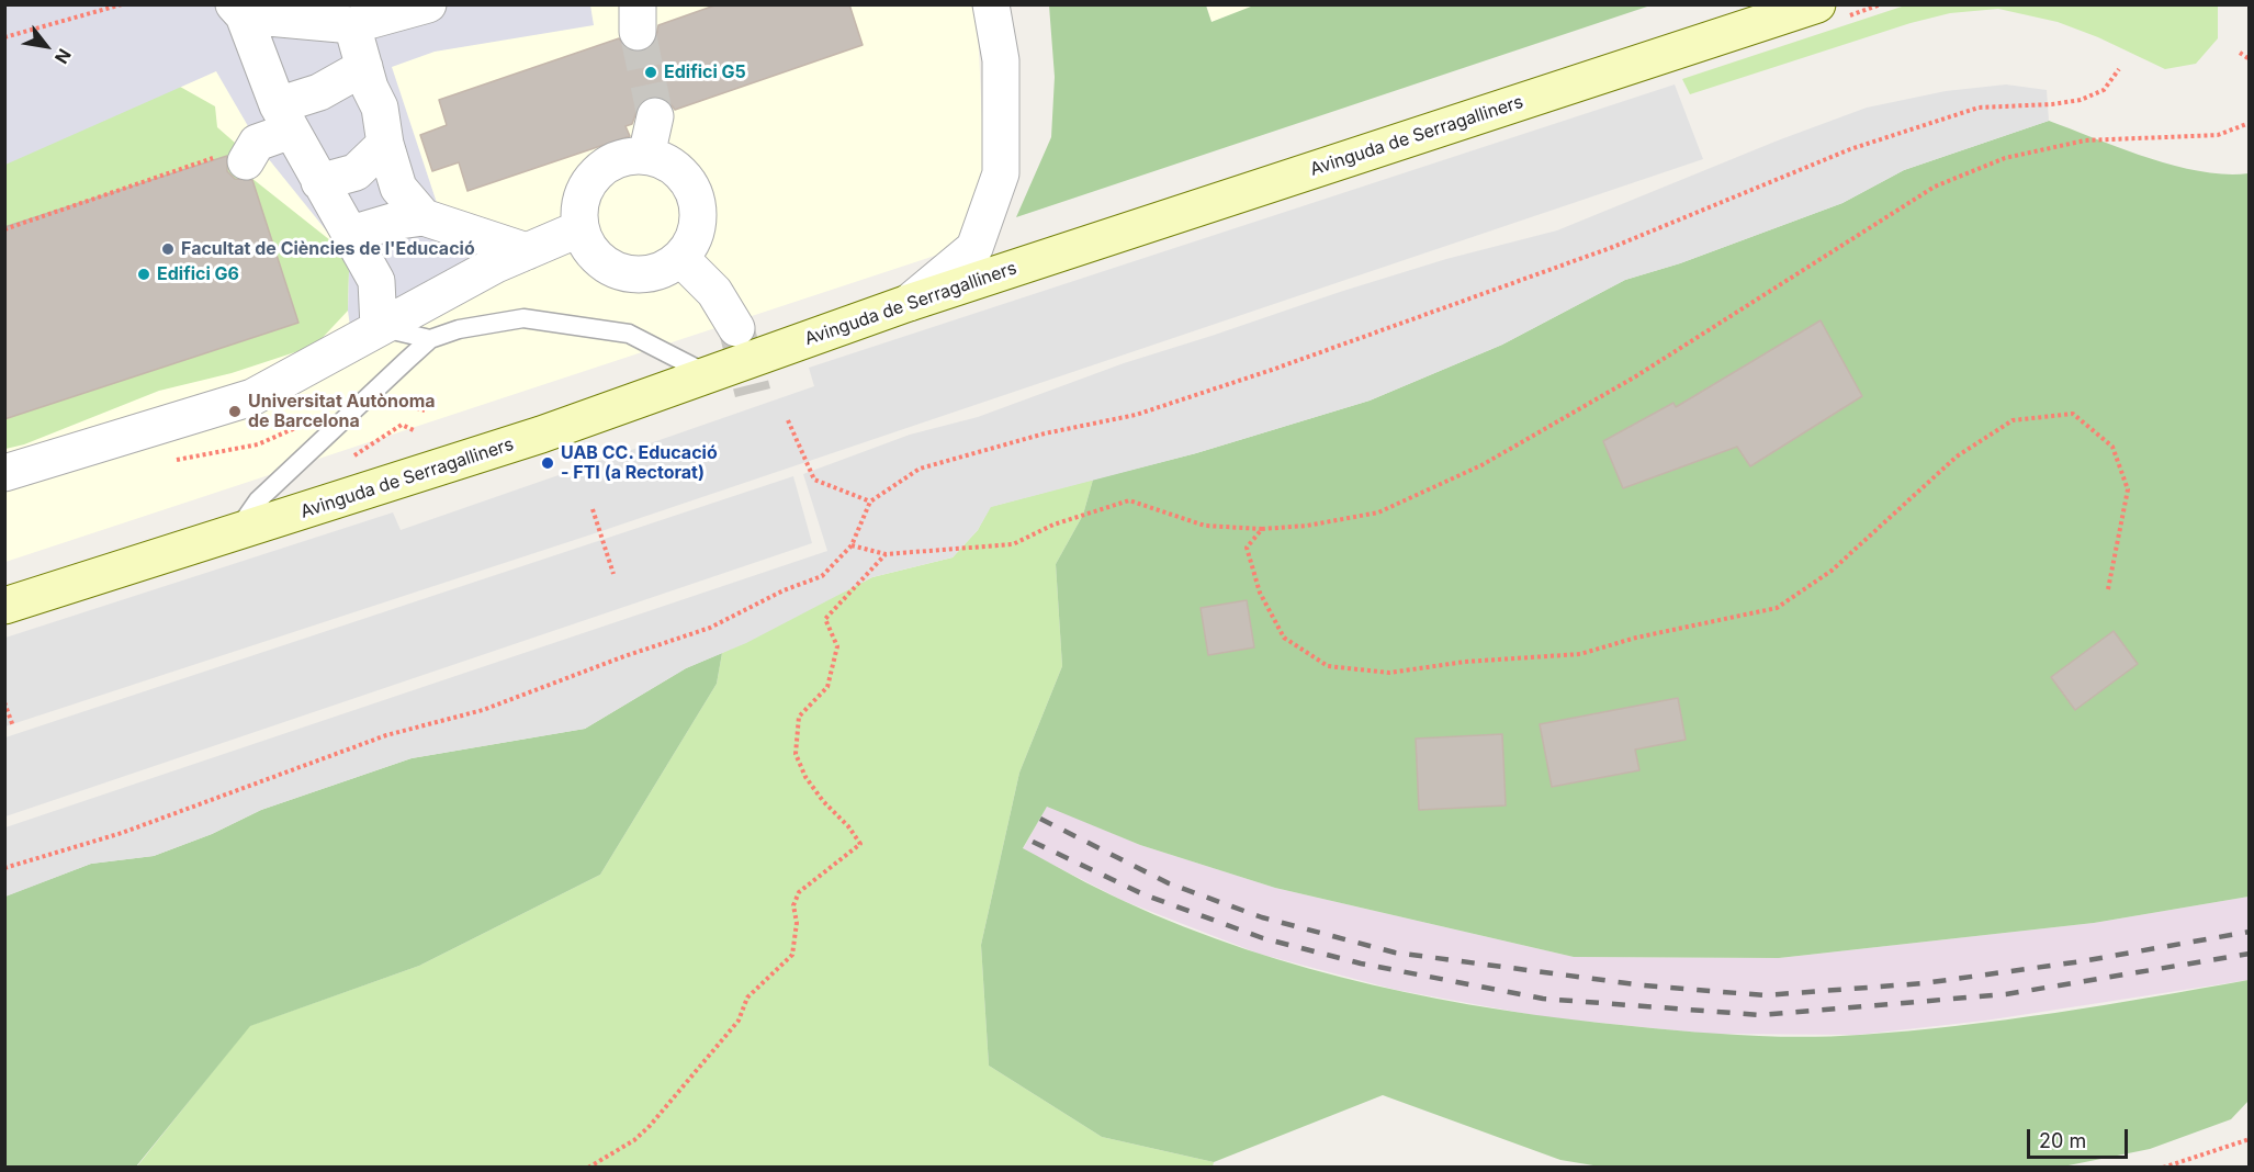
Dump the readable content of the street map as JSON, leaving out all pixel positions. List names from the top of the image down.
{
  "streets": {
    "street": ["Avinguda de Serragalliners"]
  },
  "places": [
    "Edifici G5",
    "Facultat de Ciències de l'Educació",
    "Edifici G6",
    "Universitat Autònoma de Barcelona",
    "UAB CC. Educació - FTI (a Rectorat)"
  ],
  "scale_bar": "20 m",
  "north": "bottom right"
}
